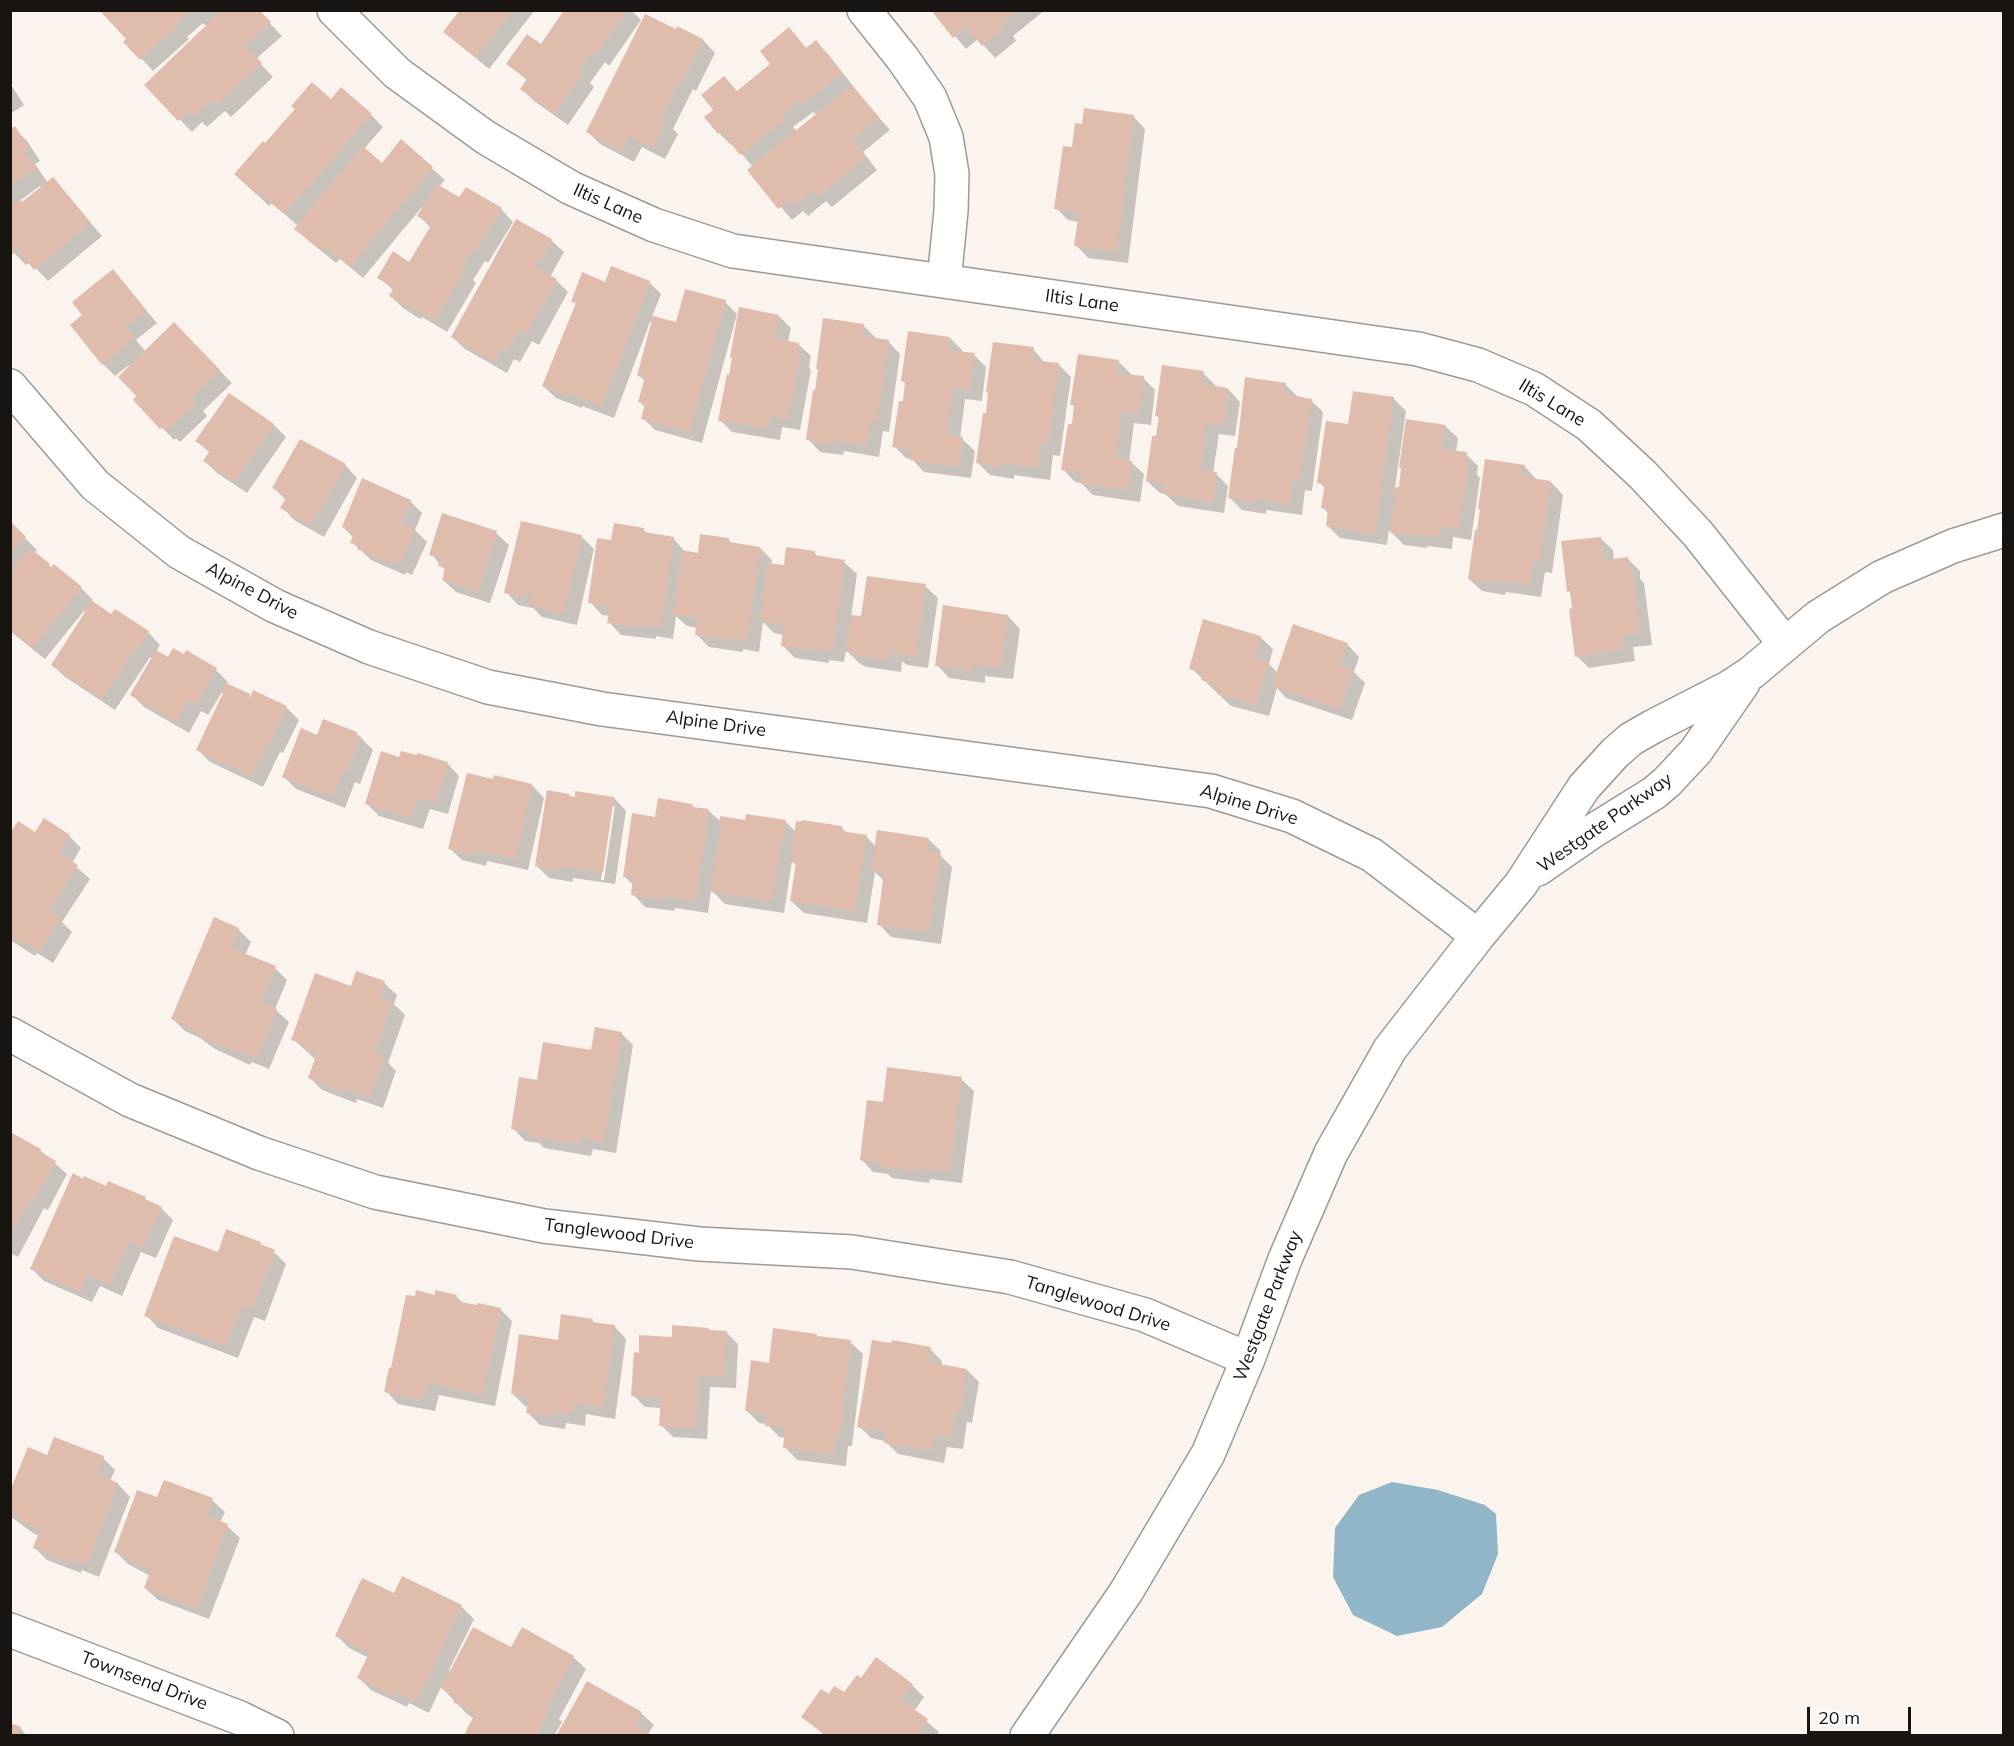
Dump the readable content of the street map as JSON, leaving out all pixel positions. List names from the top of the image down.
{
  "streets": {
    "street": [
      "Iltis Lane",
      "Alpine Drive",
      "Westgate Parkway",
      "Tanglewood Drive",
      "Townsend Drive"
    ]
  },
  "crossings": [
    ["Iltis Lane", "Westgate Parkway"],
    ["Alpine Drive", "Westgate Parkway"],
    ["Westgate Parkway", "Tanglewood Drive"]
  ],
  "scale_bar": "20 m"
}
